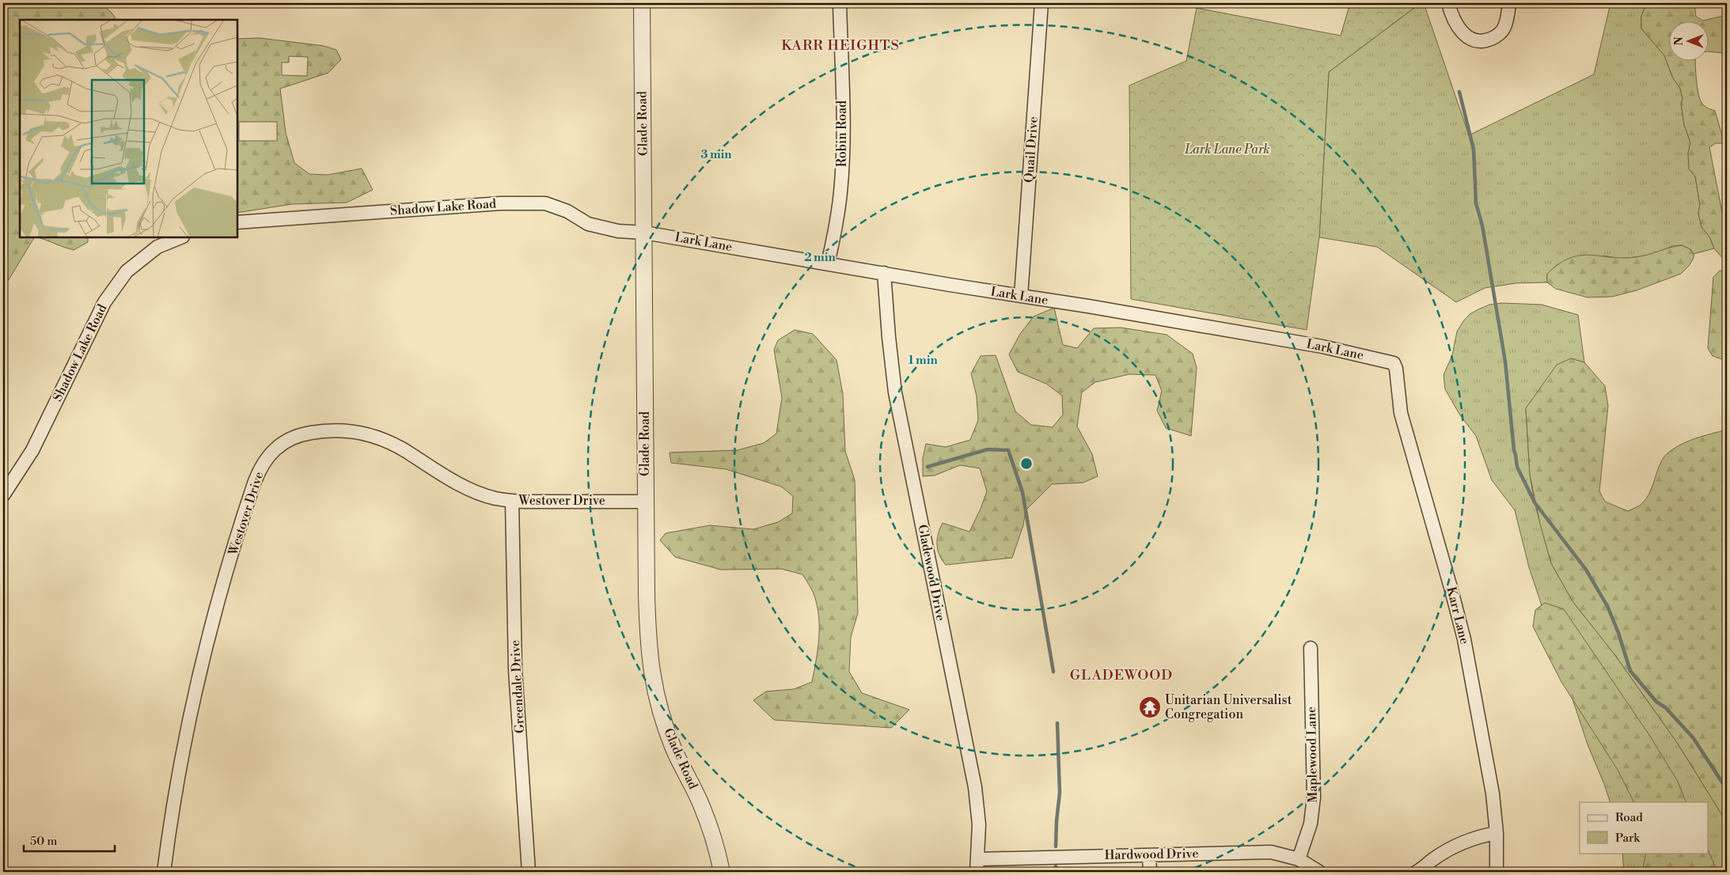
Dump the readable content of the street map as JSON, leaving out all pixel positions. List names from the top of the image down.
{
  "streets": {
    "street": [
      "Glade Road",
      "Robin Road",
      "Quail Drive",
      "Shadow Lake Road",
      "Lark Lane",
      "Westover Drive",
      "Gladewood Drive",
      "Karr Lane",
      "Greendale Drive",
      "Maplewood Lane",
      "Hardwood Drive"
    ]
  },
  "crossings": [
    ["Glade Road", "Shadow Lake Road"],
    ["Glade Road", "Lark Lane"],
    ["Glade Road", "Westover Drive"],
    ["Robin Road", "Lark Lane"],
    ["Quail Drive", "Lark Lane"],
    ["Shadow Lake Road", "Lark Lane"],
    ["Lark Lane", "Gladewood Drive"],
    ["Lark Lane", "Karr Lane"],
    ["Westover Drive", "Greendale Drive"],
    ["Gladewood Drive", "Hardwood Drive"],
    ["Maplewood Lane", "Hardwood Drive"]
  ],
  "districts": ["KARR HEIGHTS", "GLADEWOOD"],
  "parks": ["Lark Lane Park"],
  "places": {
    "temple": ["Unitarian Universalist Congregation"]
  },
  "legend": ["Road", "Park"],
  "scale_bar": "50 m",
  "north": "left",
  "rings": ["3 min", "2 min", "1 min"]
}
